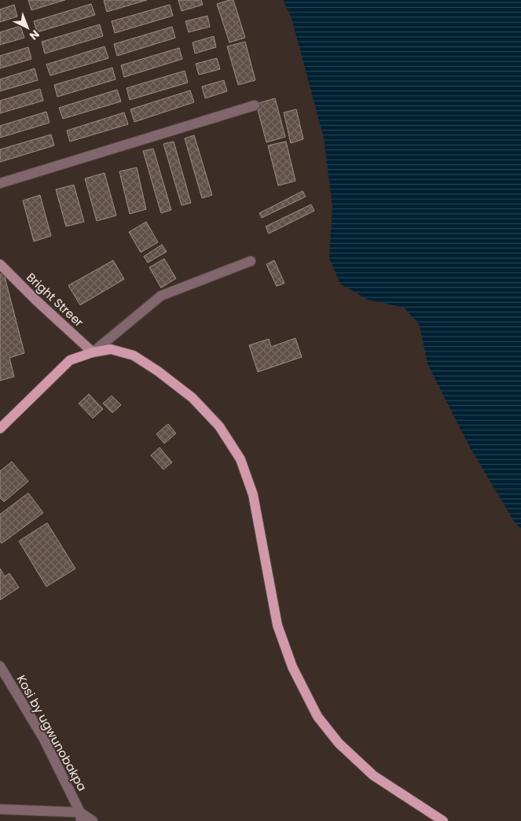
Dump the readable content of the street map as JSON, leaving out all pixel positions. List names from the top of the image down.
{
  "streets": {
    "main road": ["Bright Streer"],
    "street": ["Kosi by ugwunobakpa"]
  },
  "north": "bottom right"
}
